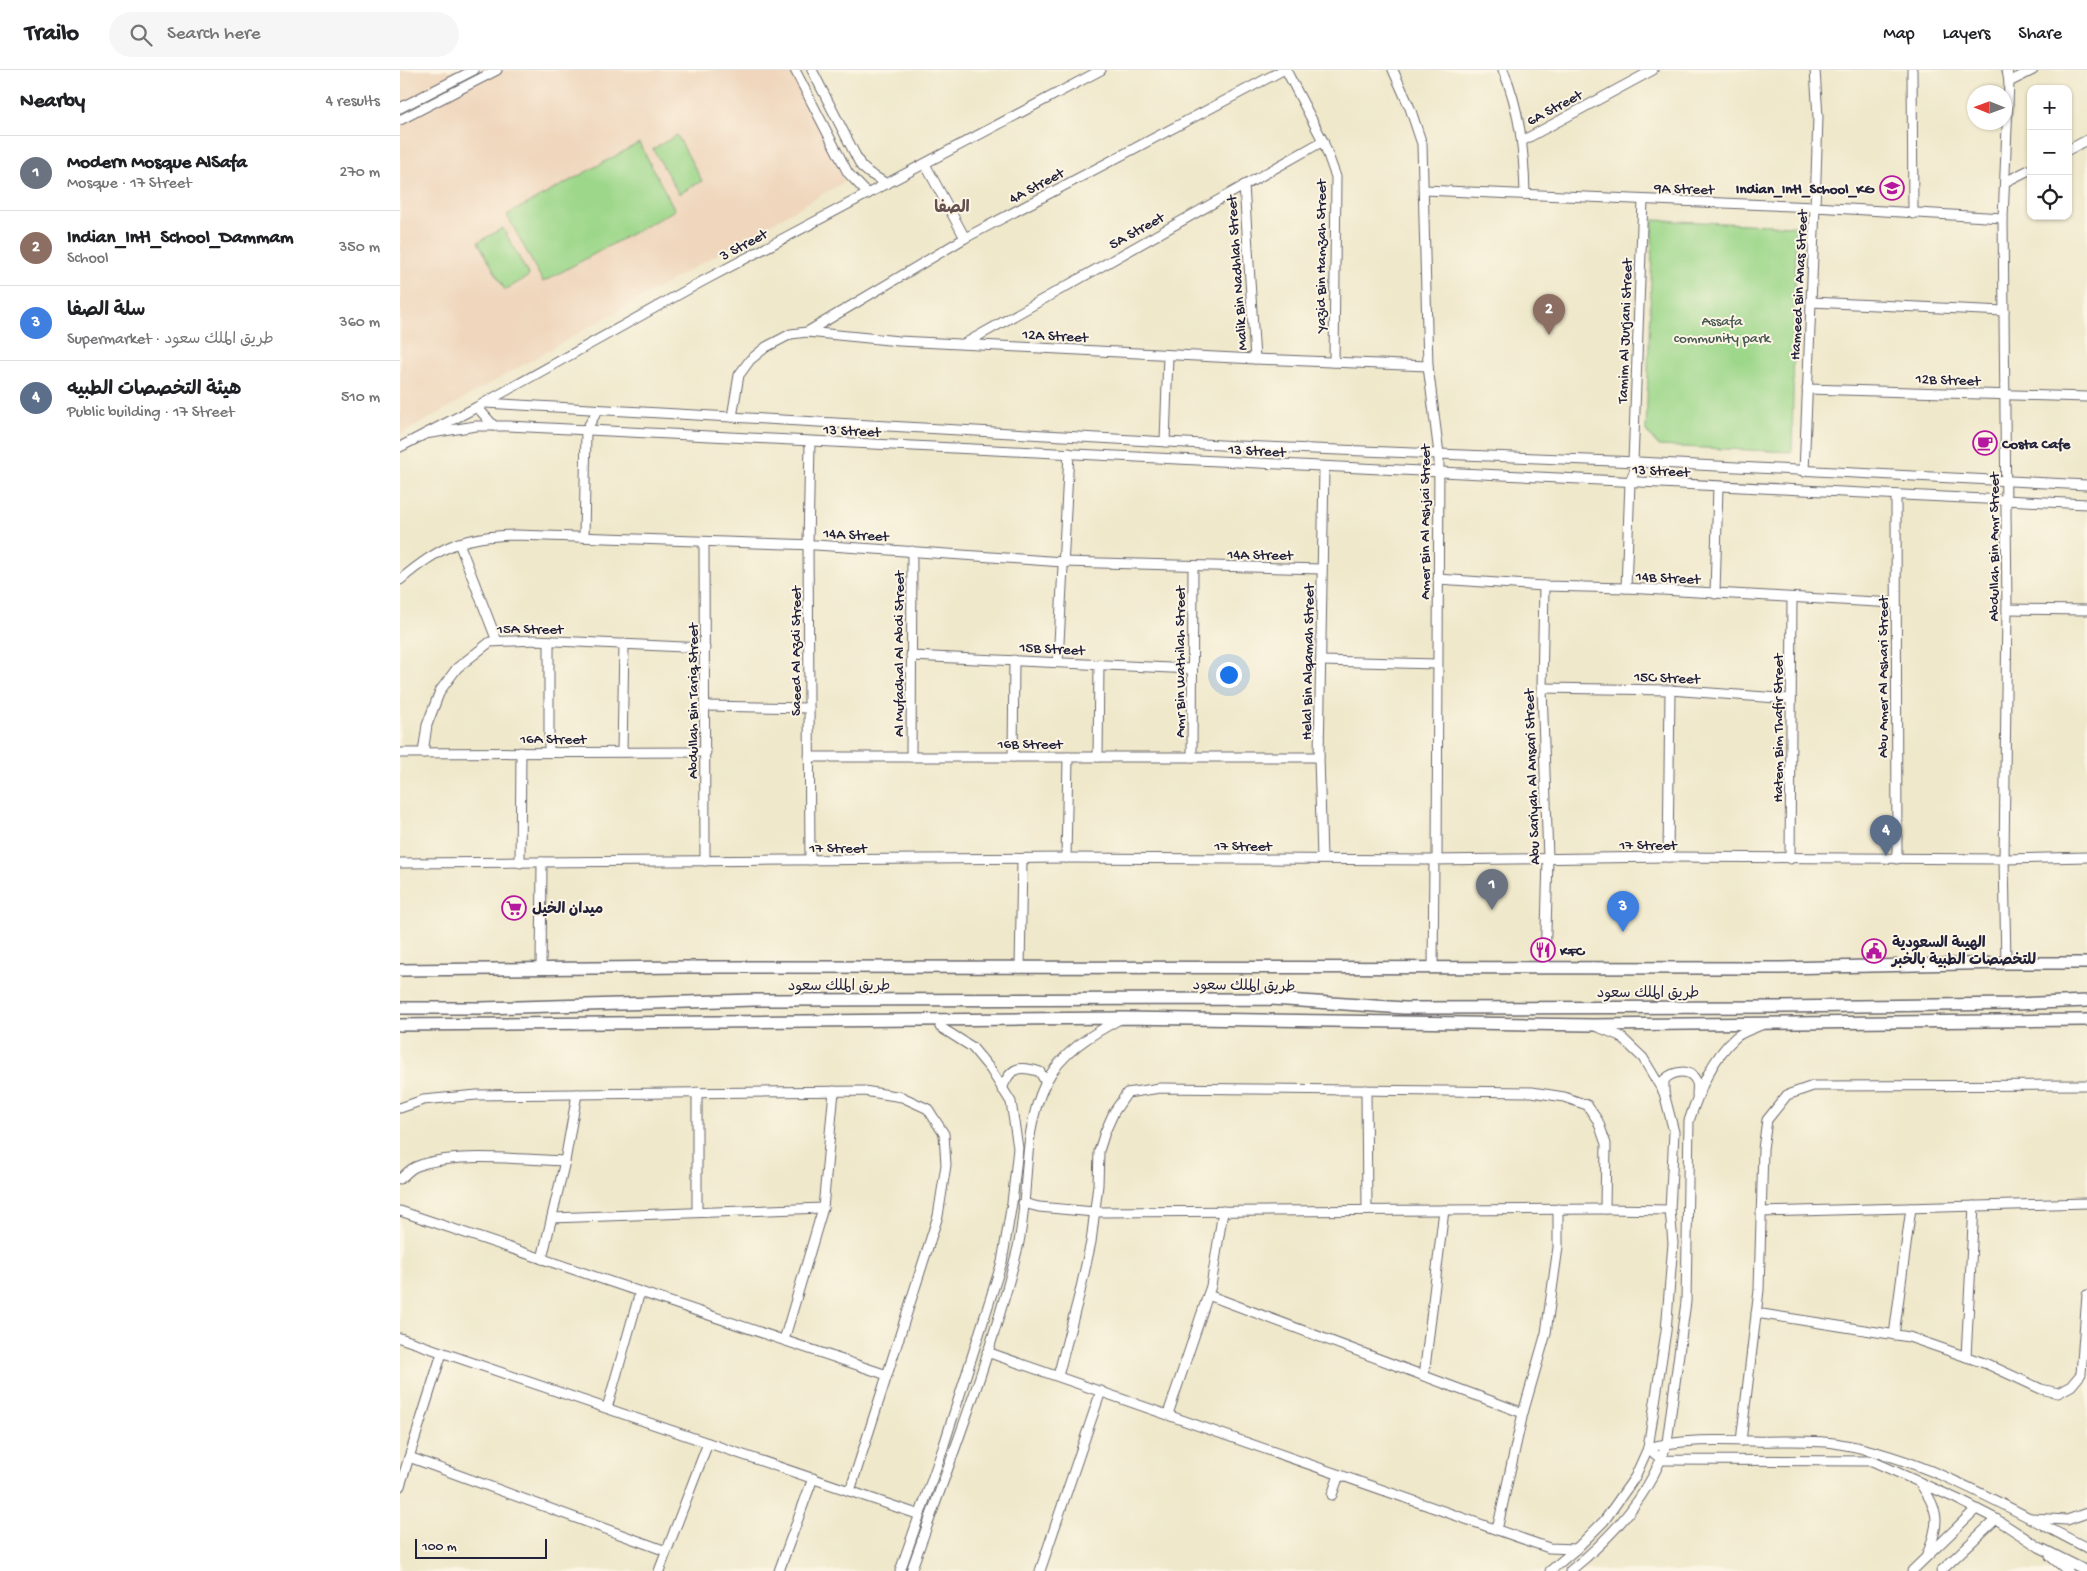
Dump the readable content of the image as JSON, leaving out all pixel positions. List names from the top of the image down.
{
  "streets": {
    "main road": ["طريق الملك سعود"],
    "street": [
      "6A Street",
      "4A Street",
      "9A Street",
      "5A Street",
      "3 Street",
      "Yazid Bin Hamzah Street",
      "Malik Bin Nadhlah Street",
      "Hameed Bin Anas Street",
      "Tamim Al Jurjani Street",
      "12A Street",
      "12B Street",
      "13 Street",
      "Amer Bin Al Ashjai Street",
      "14A Street",
      "Abdullah Bin Amr Street",
      "14B Street",
      "15A Street",
      "15B Street",
      "Saeed Al Azdi Street",
      "Al Mufadhal Al Abdi Street",
      "Amr Bin Wathilah Street",
      "Helal Bin Alqamah Street",
      "15C Street",
      "Abu Amer Al Ashari Street",
      "Abdullah Bin Tariq Street",
      "Hatem Bim Thafir Street",
      "16A Street",
      "16B Street",
      "Abu Sariyah Al Ansari Street",
      "17 Street"
    ]
  },
  "crossings": [
    ["4A Street", "Yazid Bin Hamzah Street"],
    ["4A Street", "12A Street"],
    ["9A Street", "Hameed Bin Anas Street"],
    ["9A Street", "Tamim Al Jurjani Street"],
    ["9A Street", "Amer Bin Al Ashjai Street"],
    ["9A Street", "Abdullah Bin Amr Street"],
    ["5A Street", "Yazid Bin Hamzah Street"],
    ["5A Street", "Malik Bin Nadhlah Street"],
    ["5A Street", "12A Street"],
    ["3 Street", "13 Street"],
    ["Yazid Bin Hamzah Street", "12A Street"],
    ["Malik Bin Nadhlah Street", "12A Street"],
    ["Hameed Bin Anas Street", "12B Street"],
    ["Hameed Bin Anas Street", "13 Street"],
    ["Tamim Al Jurjani Street", "13 Street"],
    ["Tamim Al Jurjani Street", "14B Street"],
    ["12A Street", "13 Street"],
    ["12A Street", "Amer Bin Al Ashjai Street"],
    ["12B Street", "Abdullah Bin Amr Street"],
    ["13 Street", "Amer Bin Al Ashjai Street"],
    ["13 Street", "Abdullah Bin Amr Street"],
    ["13 Street", "Saeed Al Azdi Street"],
    ["13 Street", "Helal Bin Alqamah Street"],
    ["13 Street", "Abu Amer Al Ashari Street"],
    ["Amer Bin Al Ashjai Street", "14B Street"],
    ["Amer Bin Al Ashjai Street", "17 Street"],
    ["Amer Bin Al Ashjai Street", "طريق الملك سعود"],
    ["14A Street", "Saeed Al Azdi Street"],
    ["14A Street", "Al Mufadhal Al Abdi Street"],
    ["14A Street", "Amr Bin Wathilah Street"],
    ["14A Street", "Helal Bin Alqamah Street"],
    ["14A Street", "Abdullah Bin Tariq Street"],
    ["Abdullah Bin Amr Street", "17 Street"],
    ["Abdullah Bin Amr Street", "طريق الملك سعود"],
    ["14B Street", "Abu Amer Al Ashari Street"],
    ["14B Street", "Hatem Bim Thafir Street"],
    ["14B Street", "Abu Sariyah Al Ansari Street"],
    ["15A Street", "Abdullah Bin Tariq Street"],
    ["15A Street", "16A Street"],
    ["15B Street", "Al Mufadhal Al Abdi Street"],
    ["15B Street", "Amr Bin Wathilah Street"],
    ["Saeed Al Azdi Street", "16B Street"],
    ["Saeed Al Azdi Street", "17 Street"],
    ["Al Mufadhal Al Abdi Street", "16B Street"],
    ["Amr Bin Wathilah Street", "16B Street"],
    ["Helal Bin Alqamah Street", "16B Street"],
    ["Helal Bin Alqamah Street", "17 Street"],
    ["15C Street", "Hatem Bim Thafir Street"],
    ["15C Street", "Abu Sariyah Al Ansari Street"],
    ["Abu Amer Al Ashari Street", "17 Street"],
    ["Abdullah Bin Tariq Street", "16A Street"],
    ["Abdullah Bin Tariq Street", "17 Street"],
    ["Hatem Bim Thafir Street", "17 Street"],
    ["Abu Sariyah Al Ansari Street", "17 Street"],
    ["Abu Sariyah Al Ansari Street", "طريق الملك سعود"]
  ],
  "districts": ["الصفا"],
  "parks": ["Assafa community park"],
  "places": {
    "school or university": ["Indian_Intl_School_KG"],
    "cafe": ["Costa Cafe"],
    "supermarket": ["ميدان الخيل"],
    "restaurant": ["KFC"],
    "public building": ["الهيىة السعودية للتخصصات الطبية بالخبر"]
  },
  "scale_bar": "100 m",
  "north": "left",
  "page": {
    "header": "Trailo",
    "search": "Search here",
    "nav": ["Map", "Layers", "Share"],
    "heading": ["Nearby", "4 results"],
    "map_buttons": ["+", "−"],
    "list": [
      {
        "mark": "1",
        "name": "Modern Mosque AlSafa",
        "note": "Mosque · 17 Street",
        "value": "270 m"
      },
      {
        "mark": "2",
        "name": "Indian_Intl_School_Dammam",
        "note": "School",
        "value": "350 m"
      },
      {
        "mark": "3",
        "name": "سلة الصفا",
        "note": "Supermarket · طريق الملك سعود",
        "value": "360 m"
      },
      {
        "mark": "4",
        "name": "هيئة التخصصات الطبيه",
        "note": "Public building · 17 Street",
        "value": "510 m"
      }
    ],
    "pins": [
      "2",
      "4",
      "1",
      "3"
    ],
    "scale": "100 m"
  }
}
